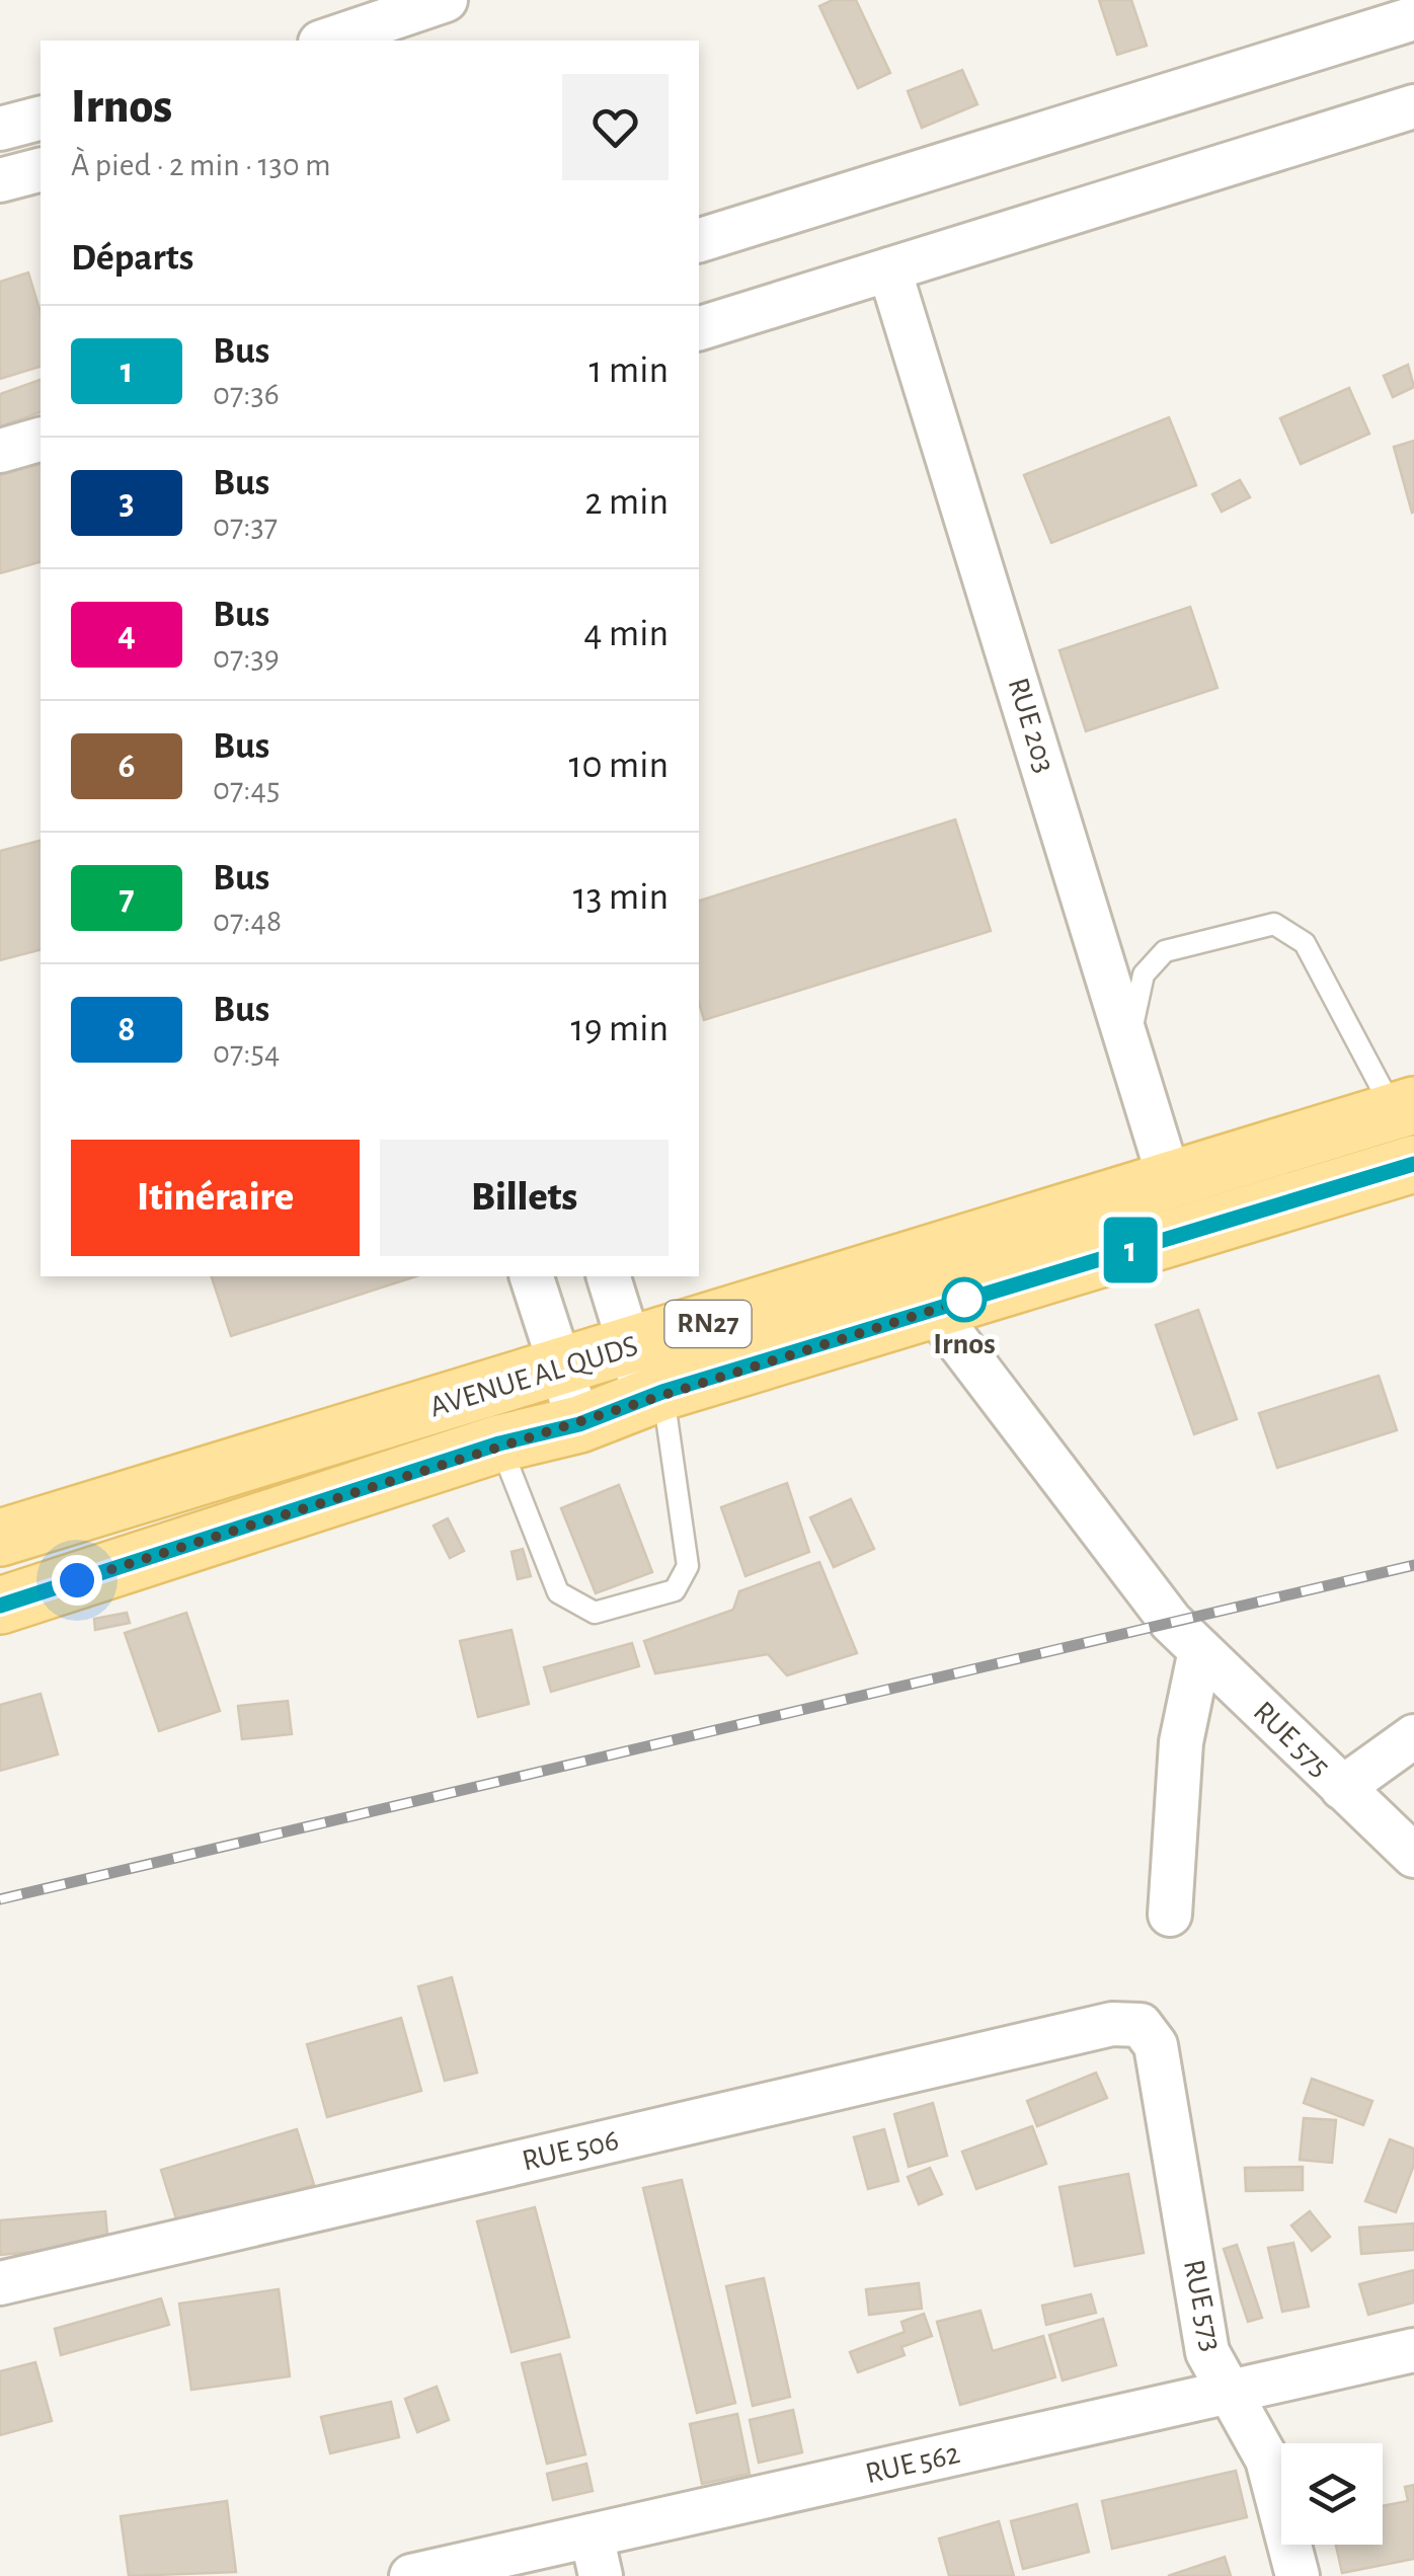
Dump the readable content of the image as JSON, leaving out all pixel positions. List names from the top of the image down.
{
  "streets": {
    "main road": ["RN27", "AVENUE AL QUDS"],
    "street": [
      "RUE 203",
      "RUE 575",
      "RUE 506",
      "RUE 573",
      "RUE 562"
    ]
  },
  "crossings": [
    ["RUE 203", "AVENUE AL QUDS"],
    ["AVENUE AL QUDS", "RUE 575"],
    ["RUE 506", "RUE 573"],
    ["RUE 573", "RUE 562"]
  ],
  "places": ["Irnos"],
  "lines": ["bus line 1"],
  "page": {
    "on_map": "1",
    "heading": [
      ["Irnos", "À pied · 2 min · 130 m"],
      "Départs"
    ],
    "list": [
      {
        "mark": "1",
        "name": "Bus",
        "note": "07:36",
        "value": "1 min"
      },
      {
        "mark": "3",
        "name": "Bus",
        "note": "07:37",
        "value": "2 min"
      },
      {
        "mark": "4",
        "name": "Bus",
        "note": "07:39",
        "value": "4 min"
      },
      {
        "mark": "6",
        "name": "Bus",
        "note": "07:45",
        "value": "10 min"
      },
      {
        "mark": "7",
        "name": "Bus",
        "note": "07:48",
        "value": "13 min"
      },
      {
        "mark": "8",
        "name": "Bus",
        "note": "07:54",
        "value": "19 min"
      }
    ],
    "buttons": ["Itinéraire", "Billets"]
  }
}
